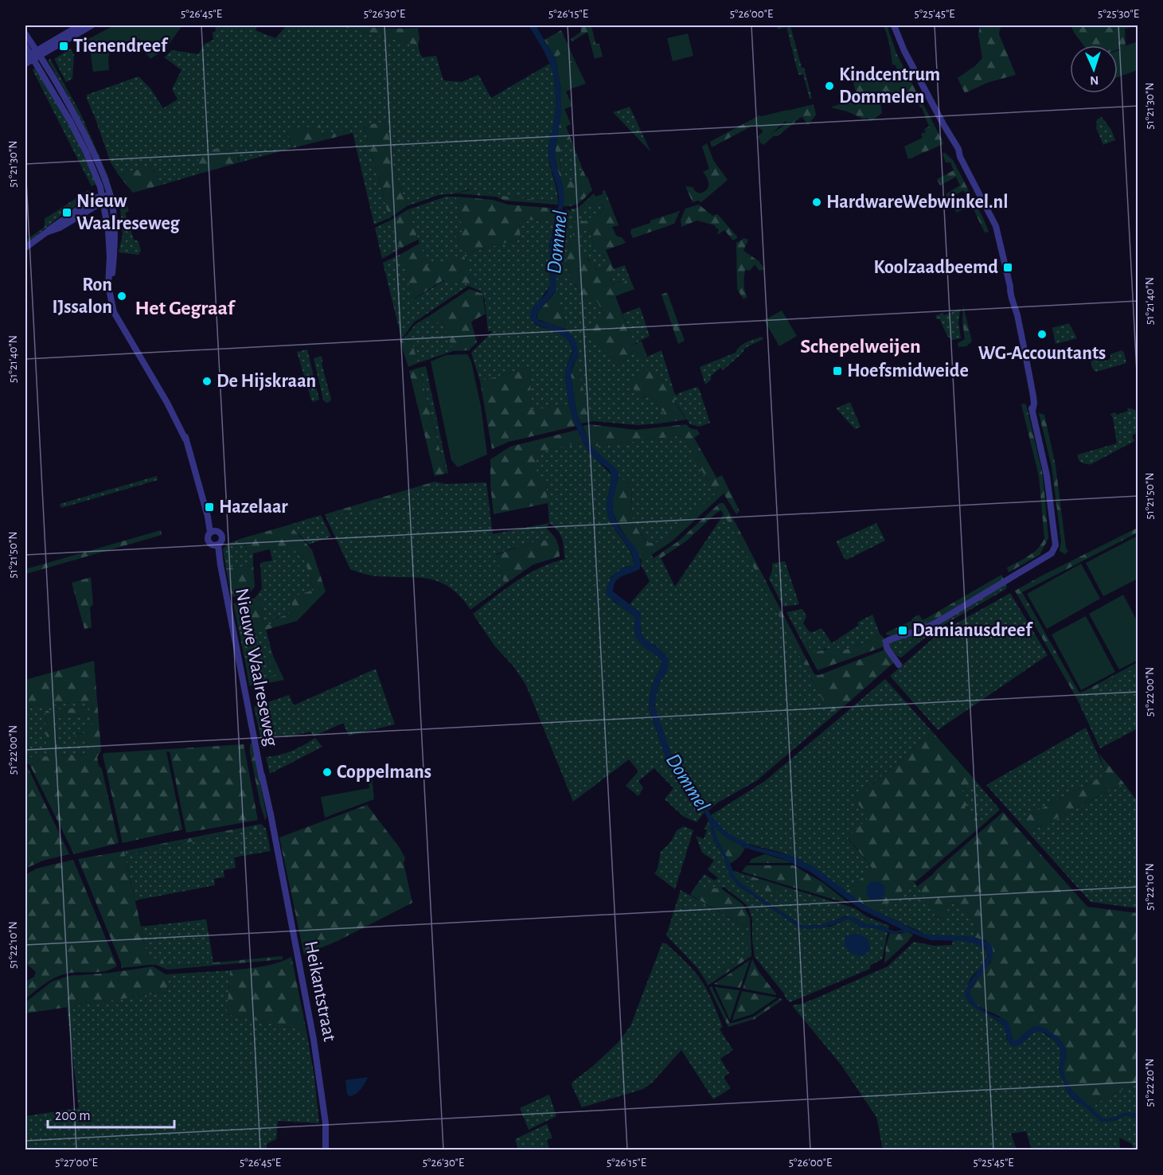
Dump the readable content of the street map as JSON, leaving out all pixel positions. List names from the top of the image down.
{
  "streets": {
    "street": ["Nieuwe Waalreseweg", "Heikantstraat"]
  },
  "crossings": [
    ["Nieuwe Waalreseweg", "Heikantstraat"]
  ],
  "districts": ["Het Gegraaf", "Schepelweijen"],
  "water": ["Dommel"],
  "places": {
    "transit": [
      "Tienendreef",
      "Nieuw Waalreseweg",
      "Koolzaadbeemd",
      "Hoefsmidweide",
      "Hazelaar",
      "Damianusdreef"
    ],
    "other": [
      "Kindcentrum Dommelen",
      "HardwareWebwinkel.nl",
      "Ron IJssalon",
      "WG-Accountants",
      "De Hijskraan",
      "Coppelmans"
    ]
  },
  "scale_bar": "200 m",
  "north": "bottom",
  "coordinates": [
    "5°26'45\"E",
    "5°26'30\"E",
    "5°26'15\"E",
    "5°26'00\"E",
    "5°25'45\"E",
    "5°25'30\"E",
    "51°21'30\"N",
    "51°21'40\"N",
    "51°21'50\"N",
    "51°22'00\"N",
    "51°22'10\"N",
    "51°22'20\"N",
    "5°27'00\"E"
  ]
}
